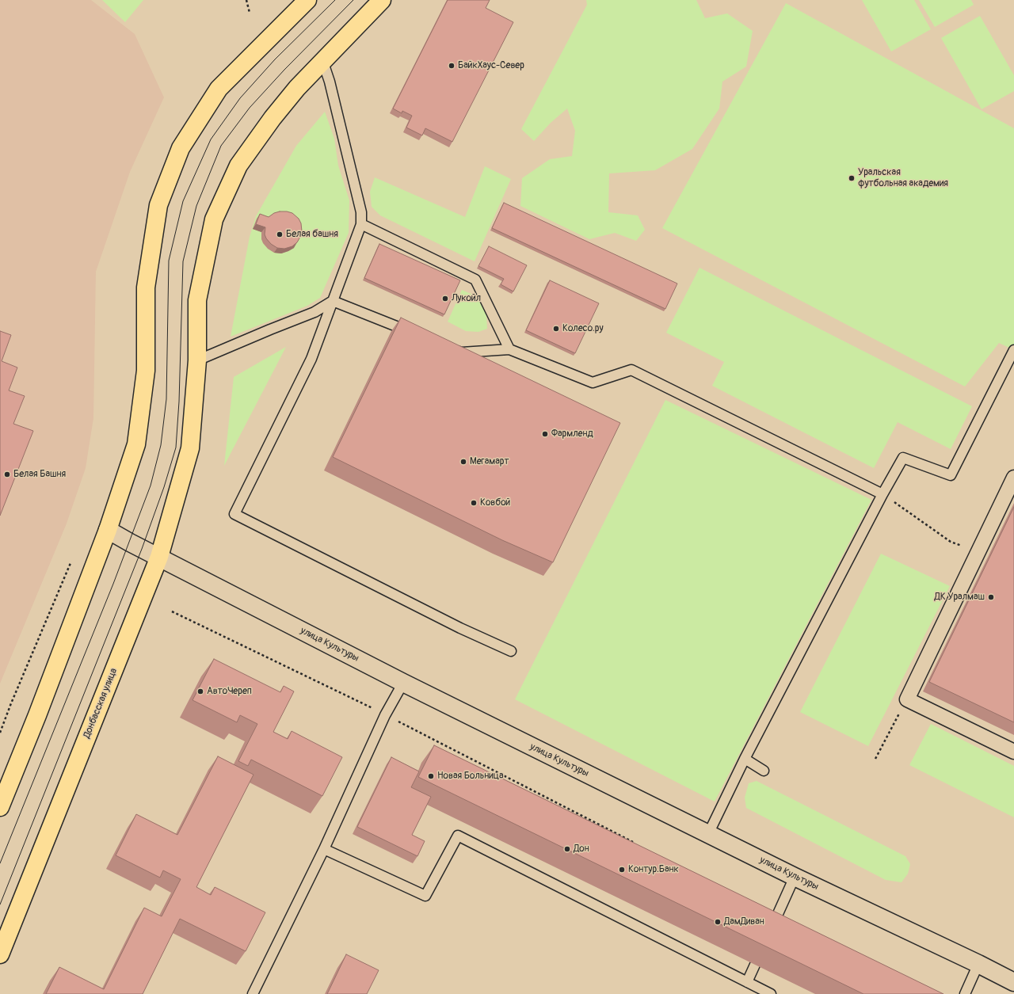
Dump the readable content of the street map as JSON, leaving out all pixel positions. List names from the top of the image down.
{
  "streets": {
    "main road": ["Донбасская улица"],
    "street": ["улица Культуры"]
  },
  "crossings": [
    ["улица Культуры", "Донбасская улица"]
  ],
  "places": [
    "БайкХаус-Север",
    "Уральская футбольная академия",
    "Белая башня",
    "Лукойл",
    "Колесо.ру",
    "Фармленд",
    "Мегамарт",
    "Белая Башня",
    "Ковбой",
    "ДК Уралмаш",
    "АвтоЧереп",
    "Новая Больница",
    "Дон",
    "Контур.Банк",
    "ДамДиван"
  ]
}
